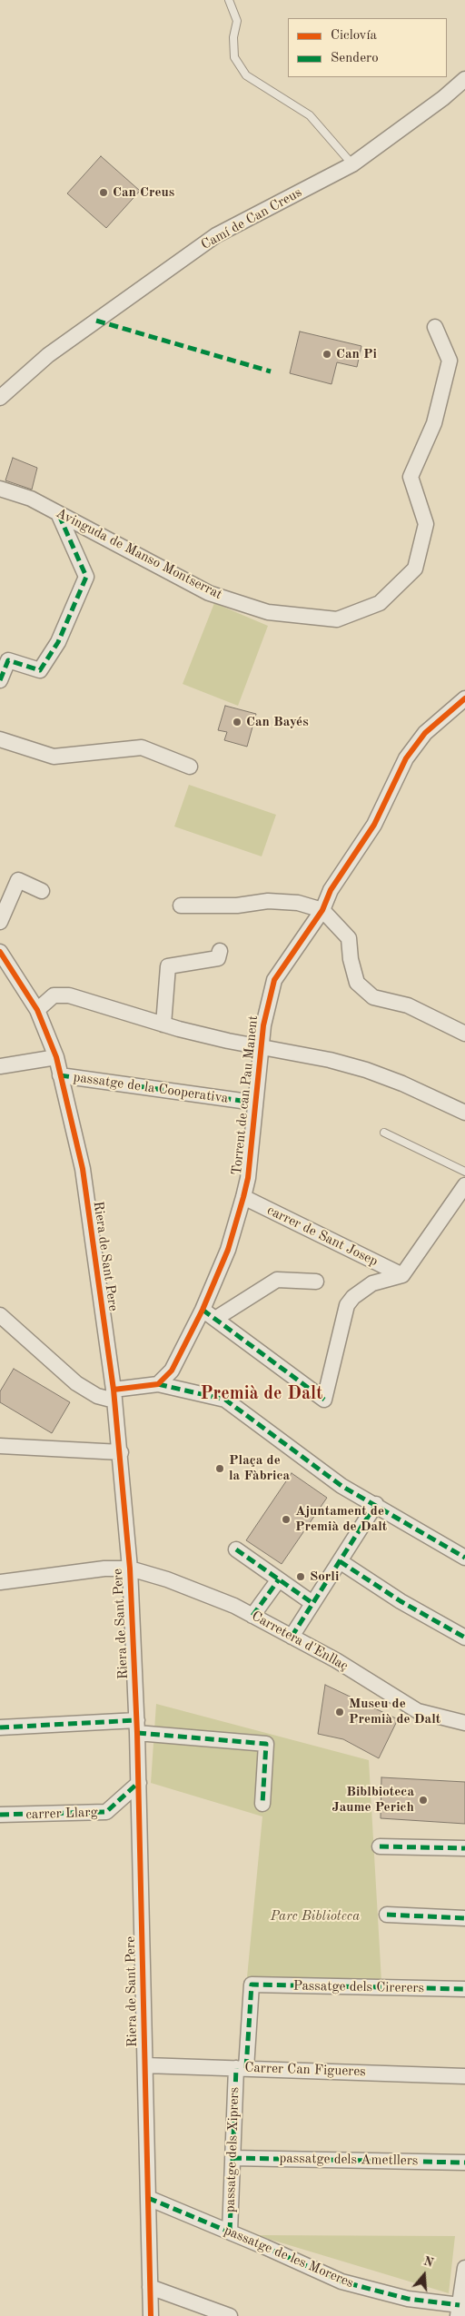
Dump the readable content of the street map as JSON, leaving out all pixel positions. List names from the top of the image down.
{
  "streets": {
    "street": [
      "Camí de Can Creus",
      "Avinguda de Manso Montserrat",
      "passatge de la Cooperativa",
      "Torrent de can Pau Manent",
      "carrer de Sant Josep",
      "Riera de Sant Pere",
      "Carretera d'Enllaç",
      "carrer Llarg",
      "Passatge dels Cirerers",
      "Carrer Can Figueres",
      "passatge dels Xiprers",
      "passatge dels Ametllers",
      "passatge de les Moreres"
    ]
  },
  "crossings": [
    ["passatge de la Cooperativa", "Riera de Sant Pere"],
    ["Torrent de can Pau Manent", "carrer de Sant Josep"],
    ["Riera de Sant Pere", "Carretera d'Enllaç"],
    ["Riera de Sant Pere", "carrer Llarg"],
    ["Riera de Sant Pere", "Carrer Can Figueres"],
    ["Riera de Sant Pere", "passatge de les Moreres"],
    ["Passatge dels Cirerers", "passatge dels Xiprers"],
    ["Carrer Can Figueres", "passatge dels Xiprers"],
    ["passatge dels Xiprers", "passatge dels Ametllers"],
    ["passatge dels Xiprers", "passatge de les Moreres"]
  ],
  "districts": ["Premià de Dalt"],
  "parks": ["Parc Biblioteca"],
  "places": [
    "Can Creus",
    "Can Pi",
    "Can Bayés",
    "Plaça de la Fàbrica",
    "Ajuntament de Premià de Dalt",
    "Sorli",
    "Museu de Premià de Dalt",
    "Biblbioteca Jaume Perich"
  ],
  "legend": ["Ciclovía", "Sendero"],
  "north": "top"
}
